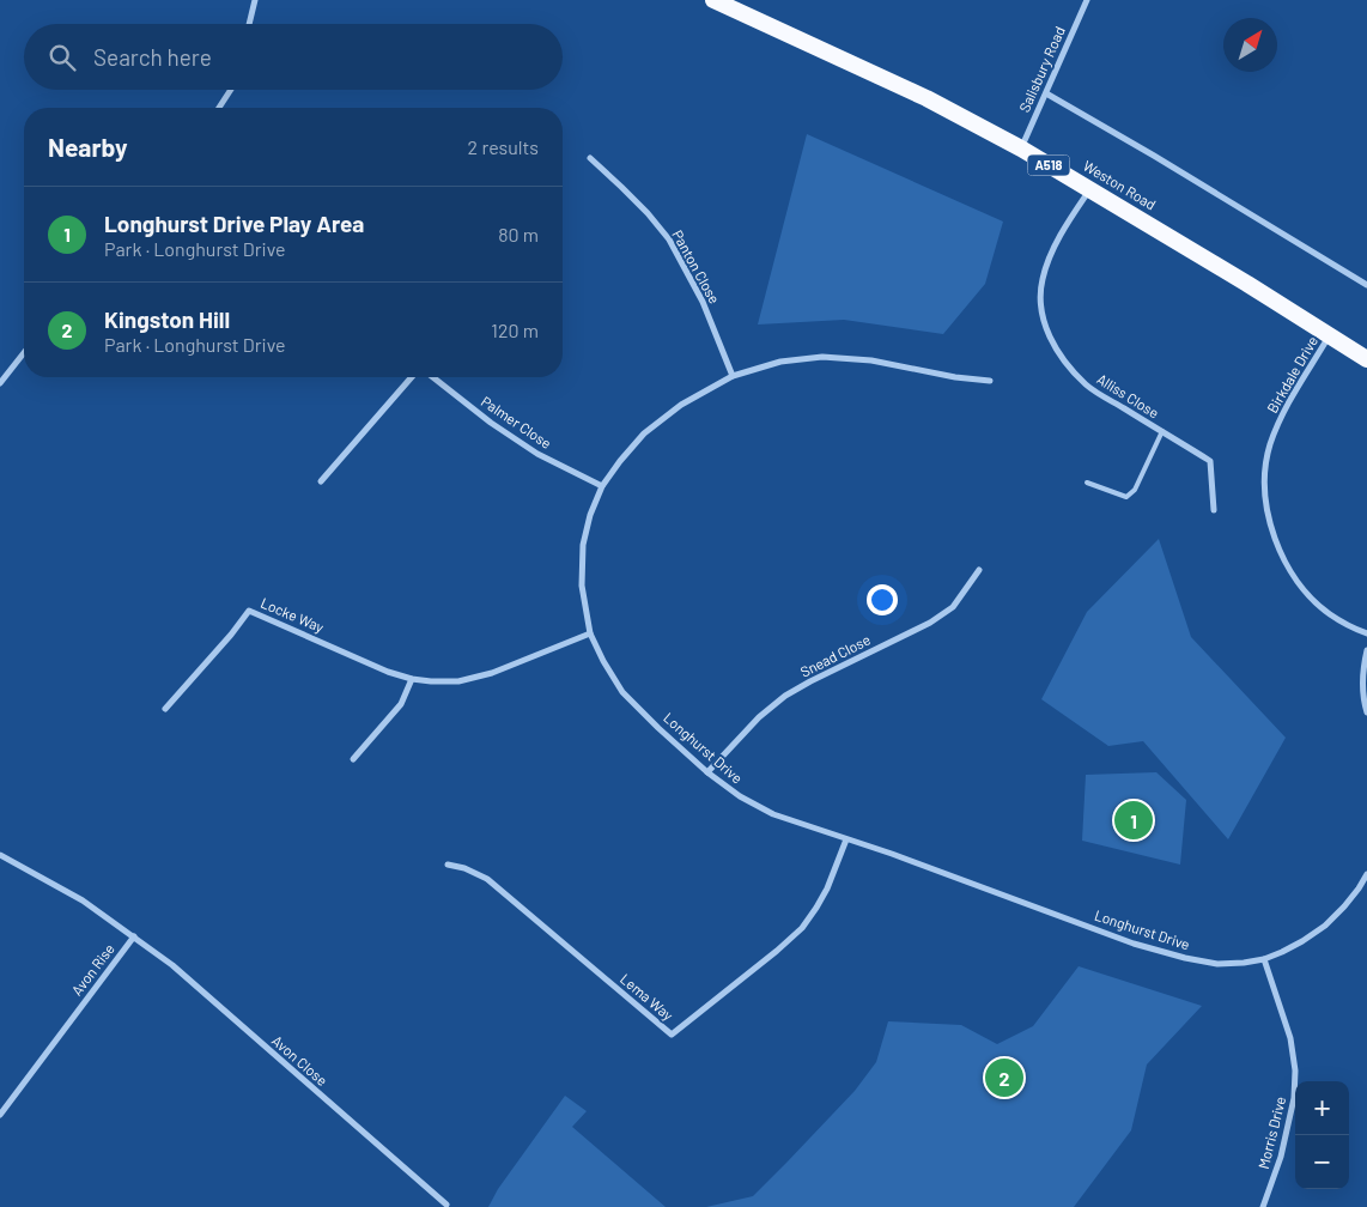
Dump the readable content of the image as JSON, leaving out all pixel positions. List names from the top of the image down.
{
  "streets": {
    "highway": ["A518", "Weston Road"],
    "street": [
      "Salisbury Road",
      "Panton Close",
      "Birkdale Drive",
      "Alliss Close",
      "Palmer Close",
      "Locke Way",
      "Snead Close",
      "Longhurst Drive",
      "Avon Rise",
      "Lema Way",
      "Avon Close",
      "Morris Drive"
    ]
  },
  "crossings": [
    ["Salisbury Road", "Weston Road"],
    ["Weston Road", "Birkdale Drive"],
    ["Weston Road", "Alliss Close"],
    ["Panton Close", "Longhurst Drive"],
    ["Palmer Close", "Longhurst Drive"],
    ["Locke Way", "Longhurst Drive"],
    ["Snead Close", "Longhurst Drive"],
    ["Longhurst Drive", "Lema Way"],
    ["Longhurst Drive", "Morris Drive"],
    ["Avon Rise", "Avon Close"]
  ],
  "north": "top right",
  "page": {
    "search": "Search here",
    "heading": ["Nearby", "2 results"],
    "list": [
      {
        "mark": "1",
        "name": "Longhurst Drive Play Area",
        "note": "Park · Longhurst Drive",
        "value": "80 m"
      },
      {
        "mark": "2",
        "name": "Kingston Hill",
        "note": "Park · Longhurst Drive",
        "value": "120 m"
      }
    ],
    "pins": ["1", "2"],
    "map_buttons": ["+", "−"]
  }
}
